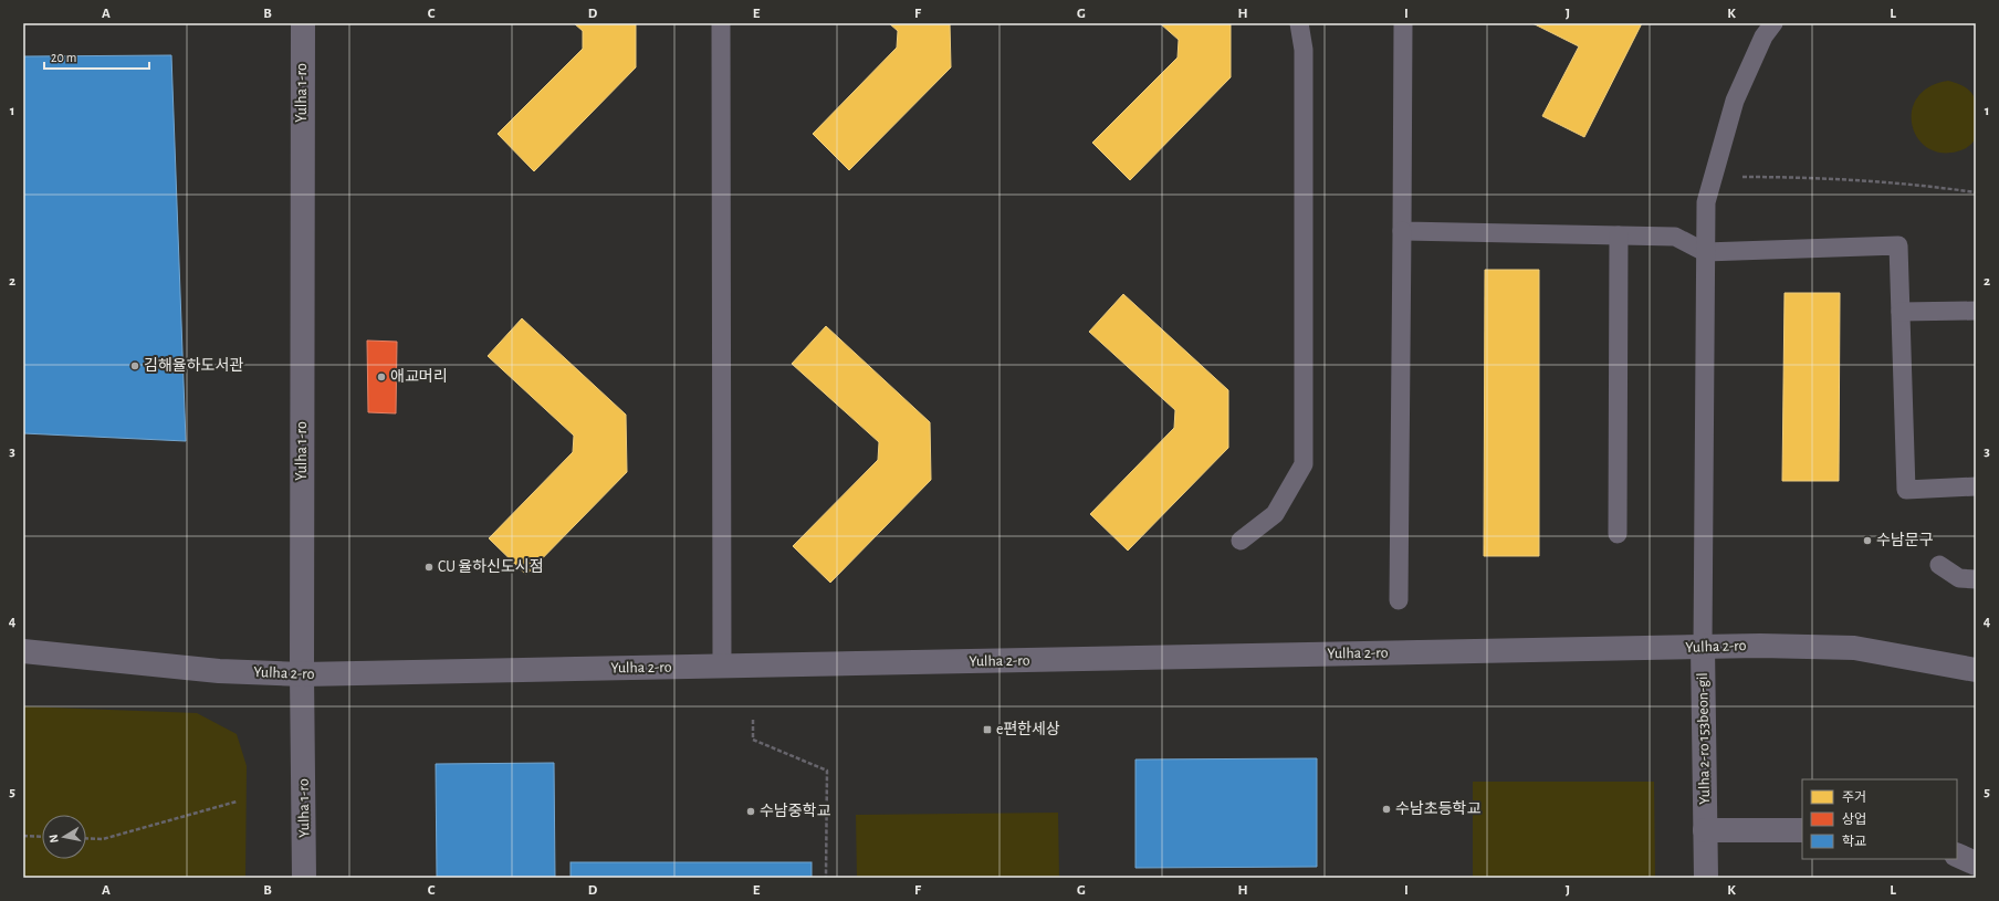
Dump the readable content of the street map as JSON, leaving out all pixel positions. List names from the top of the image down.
{
  "streets": {
    "street": ["Yulha 1-ro", "Yulha 2-ro", "Yulha 2-ro 153beon-gil"]
  },
  "crossings": [
    ["Yulha 1-ro", "Yulha 2-ro"],
    ["Yulha 2-ro", "Yulha 2-ro 153beon-gil"]
  ],
  "places": {
    "other": [
      "김해율하도서관",
      "애교머리",
      "수남문구",
      "CU 율하신도시점",
      "수남초등학교",
      "수남중학교"
    ],
    "transit": ["e편한세상"]
  },
  "legend": ["주거", "상업", "학교"],
  "scale_bar": "20 m",
  "north": "left",
  "grid": {
    "columns": [
      "A",
      "B",
      "C",
      "D",
      "E",
      "F",
      "G",
      "H",
      "I",
      "J",
      "K",
      "L"
    ],
    "rows": [
      "1",
      "2",
      "3",
      "4",
      "5"
    ]
  }
}
